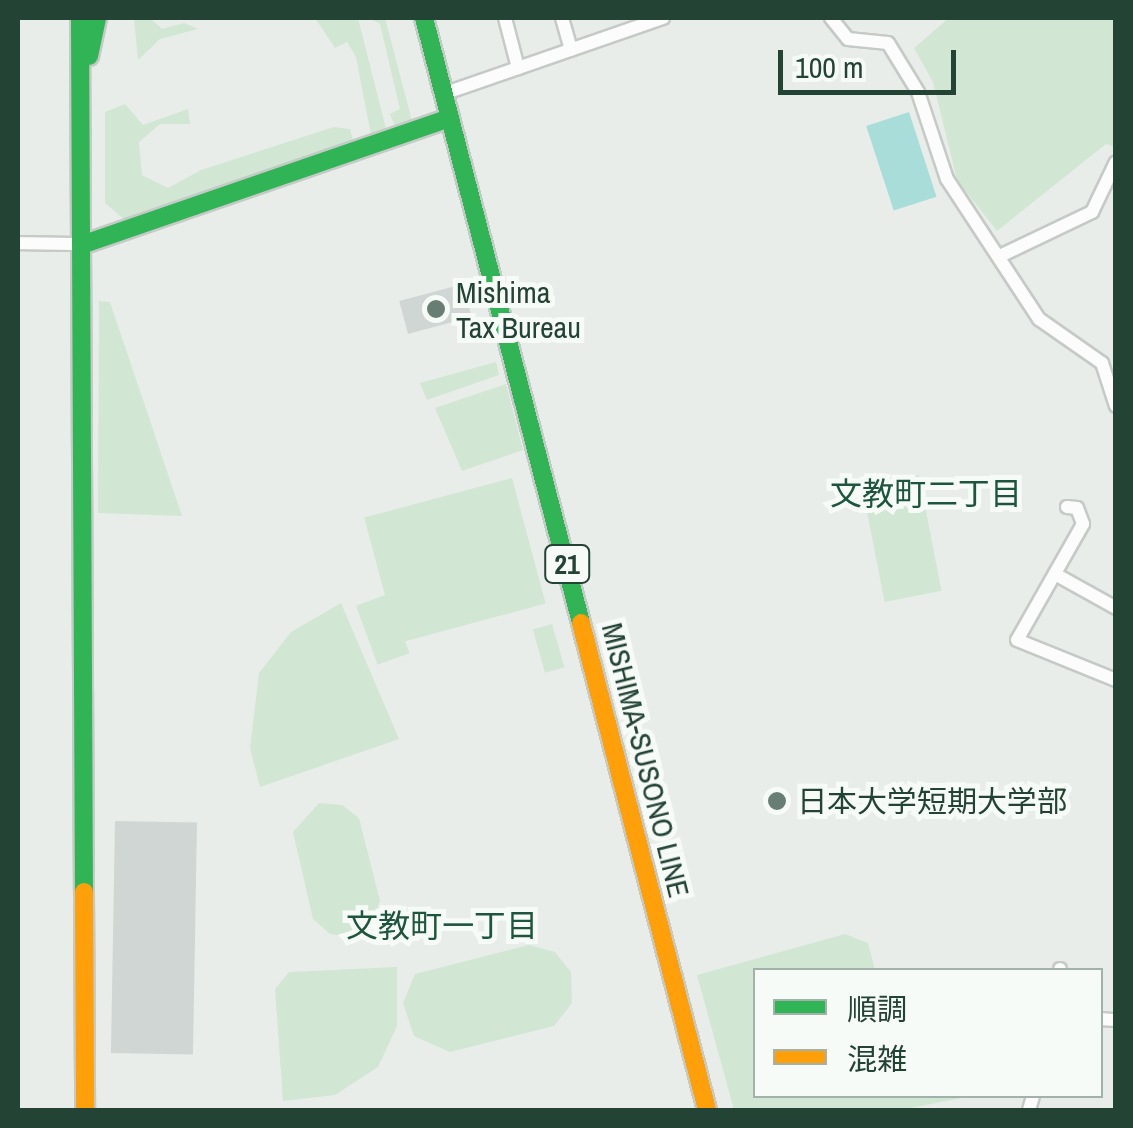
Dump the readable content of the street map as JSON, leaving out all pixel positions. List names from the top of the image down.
{
  "streets": {
    "street": ["21", "MISHIMA-SUSONO LINE"]
  },
  "districts": ["文教町二丁目", "文教町一丁目"],
  "places": ["Mishima Tax Bureau", "日本大学短期大学部"],
  "legend": ["順調", "混雑"],
  "scale_bar": "100 m"
}
